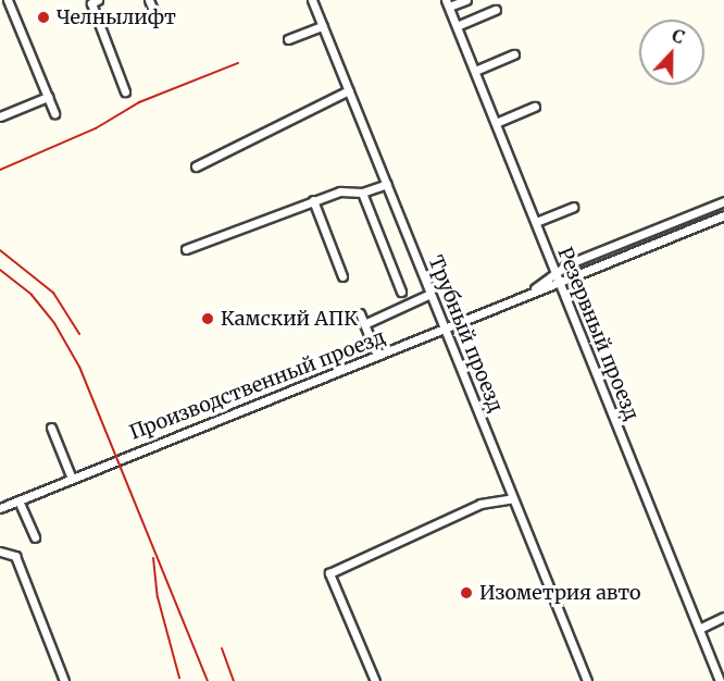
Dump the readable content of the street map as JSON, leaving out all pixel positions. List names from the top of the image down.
{
  "streets": {
    "street": ["Трубный проезд", "Резервный проезд", "Производственный проезд"]
  },
  "crossings": [
    ["Трубный проезд", "Производственный проезд"],
    ["Резервный проезд", "Производственный проезд"]
  ],
  "places": ["Челнылифт", "Камский АПК", "Изометрия авто"],
  "north": "top"
}
